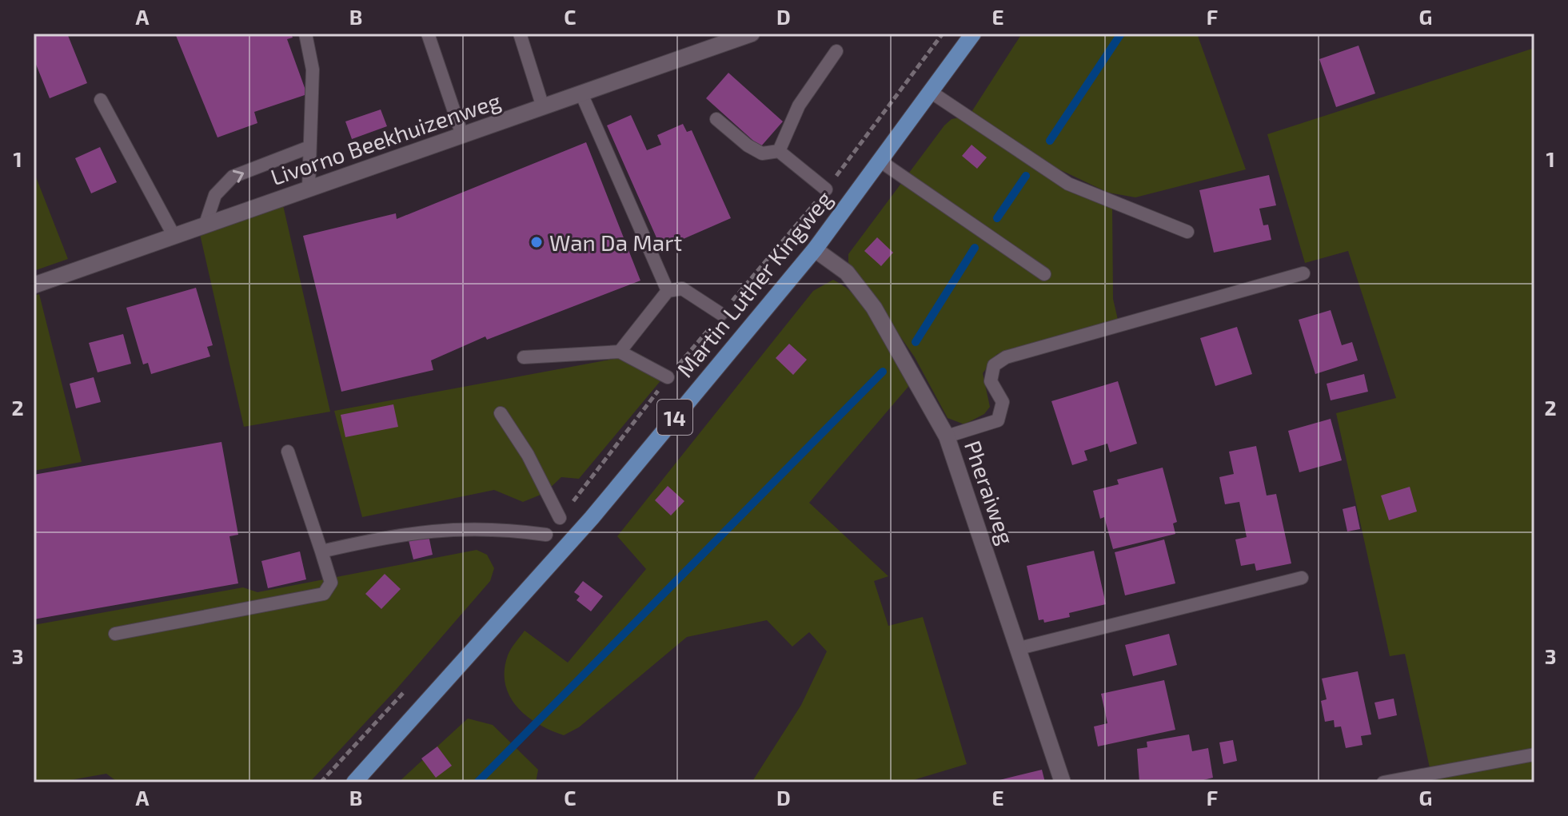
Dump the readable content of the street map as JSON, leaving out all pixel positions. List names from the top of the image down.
{
  "streets": {
    "main road": ["Martin Luther Kingweg", "14"],
    "street": ["Livorno Beekhuizenweg", "Pheraiweg"]
  },
  "crossings": [
    ["Martin Luther Kingweg", "Pheraiweg"]
  ],
  "places": ["Wan Da Mart"],
  "grid": {
    "columns": [
      "A",
      "B",
      "C",
      "D",
      "E",
      "F",
      "G"
    ],
    "rows": ["1", "2", "3"]
  }
}
